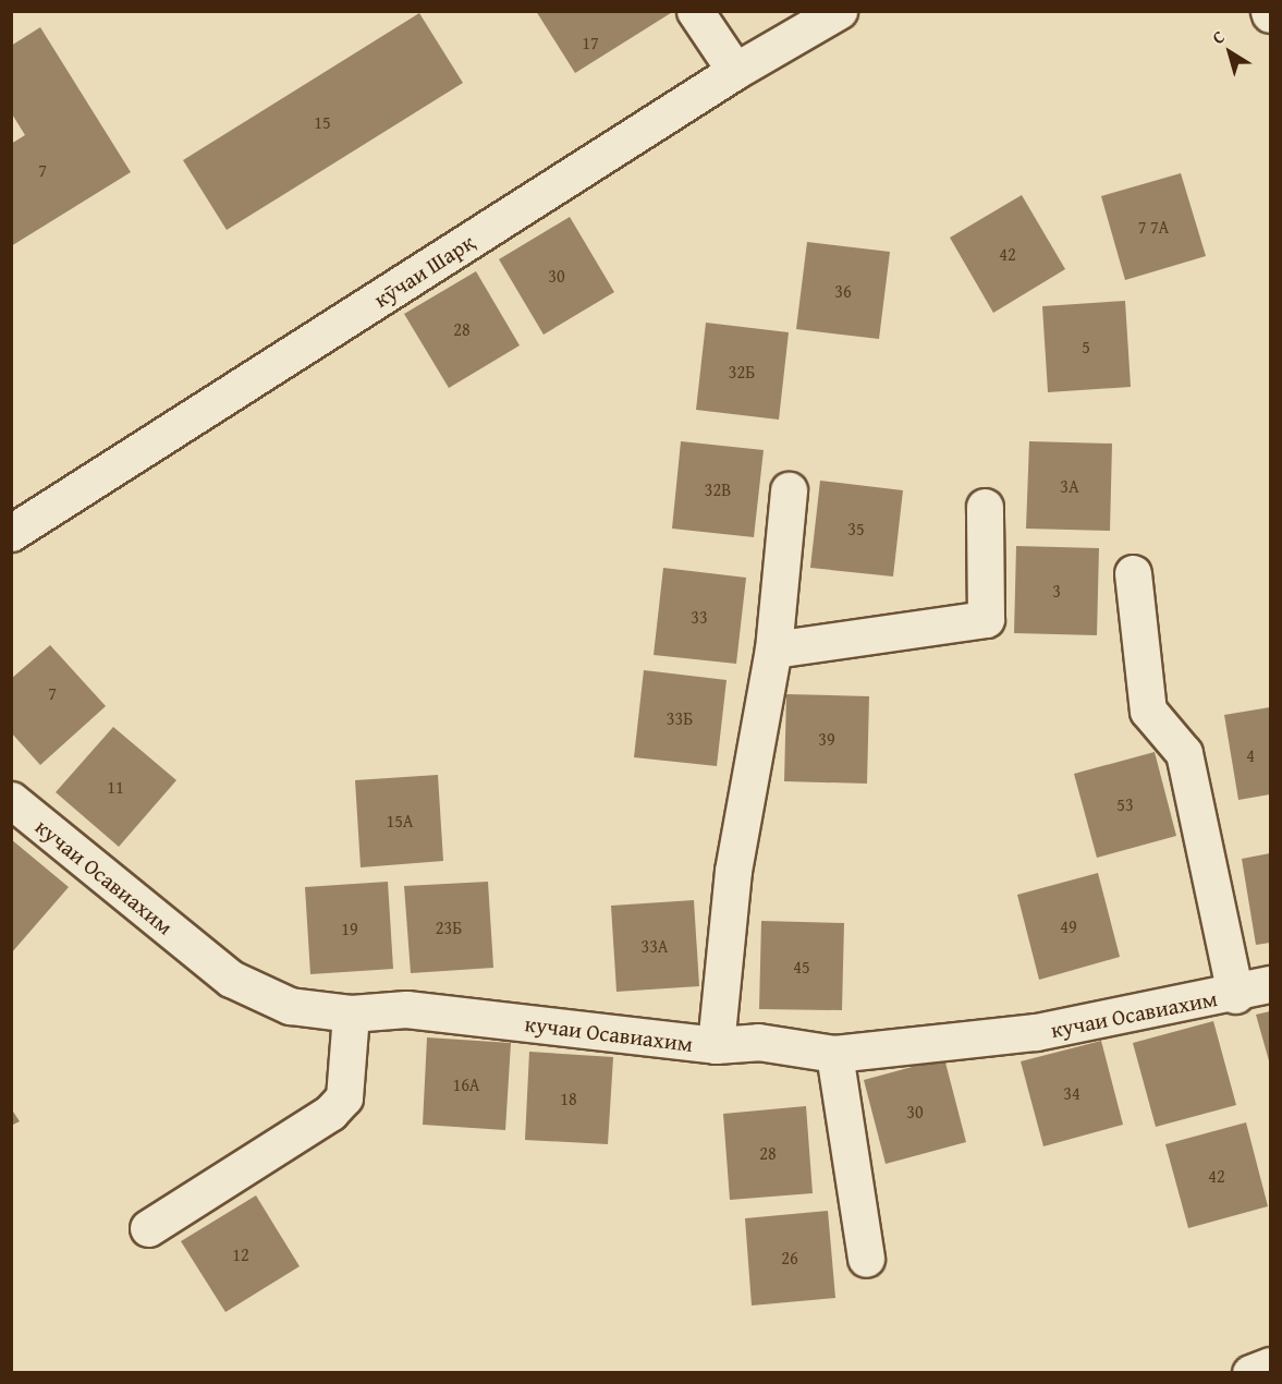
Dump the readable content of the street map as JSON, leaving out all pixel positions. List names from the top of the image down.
{
  "streets": {
    "street": ["кӯчаи Шарқ", "кучаи Осавиахим"]
  },
  "house_numbers": [
    "17",
    "15",
    "7",
    "7 7А",
    "42",
    "30",
    "36",
    "28",
    "5",
    "32Б",
    "3А",
    "32В",
    "35",
    "3",
    "33",
    "7",
    "33Б",
    "39",
    "4",
    "11",
    "53",
    "15А",
    "49",
    "23Б",
    "19",
    "33А",
    "45",
    "16А",
    "34",
    "18",
    "30",
    "28",
    "42",
    "12",
    "26"
  ],
  "north": "top left"
}
